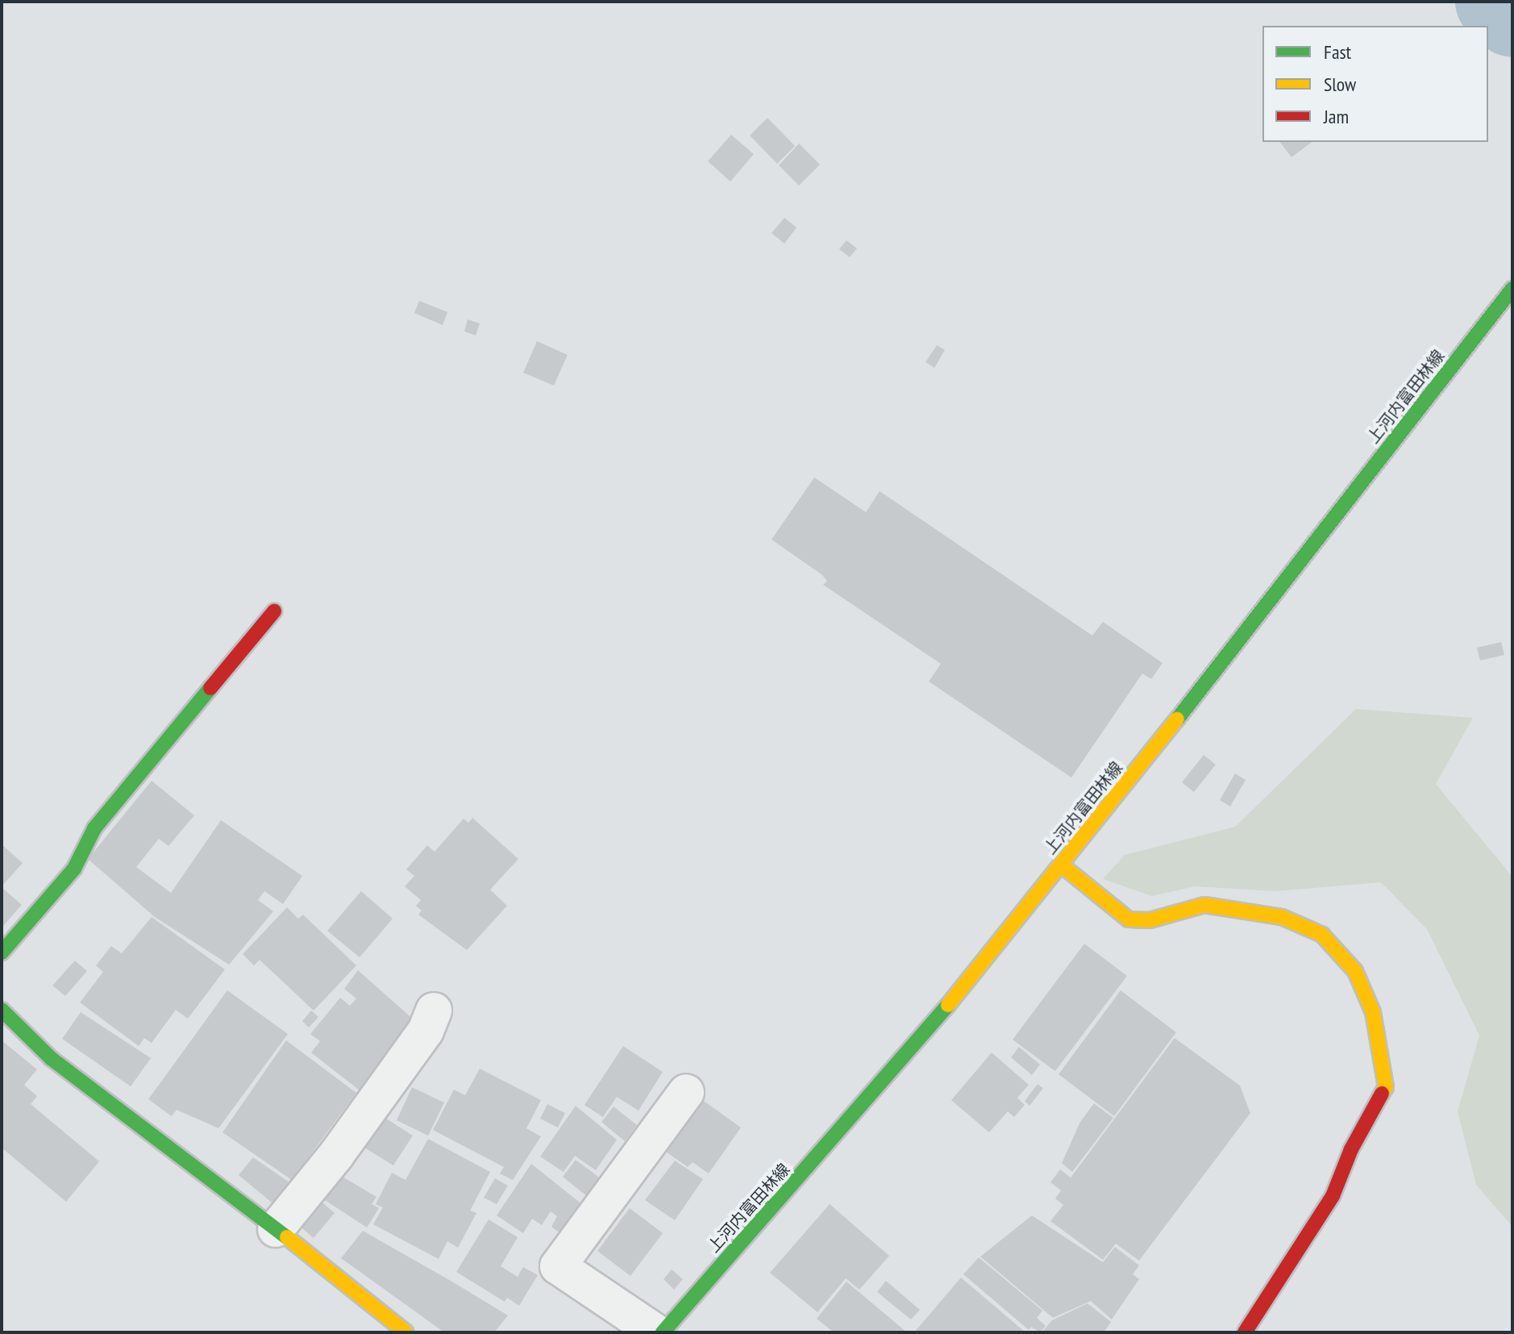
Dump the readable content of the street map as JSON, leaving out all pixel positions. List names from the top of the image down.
{
  "streets": {
    "street": ["上河内富田林線"]
  },
  "legend": ["Fast", "Slow", "Jam"]
}
